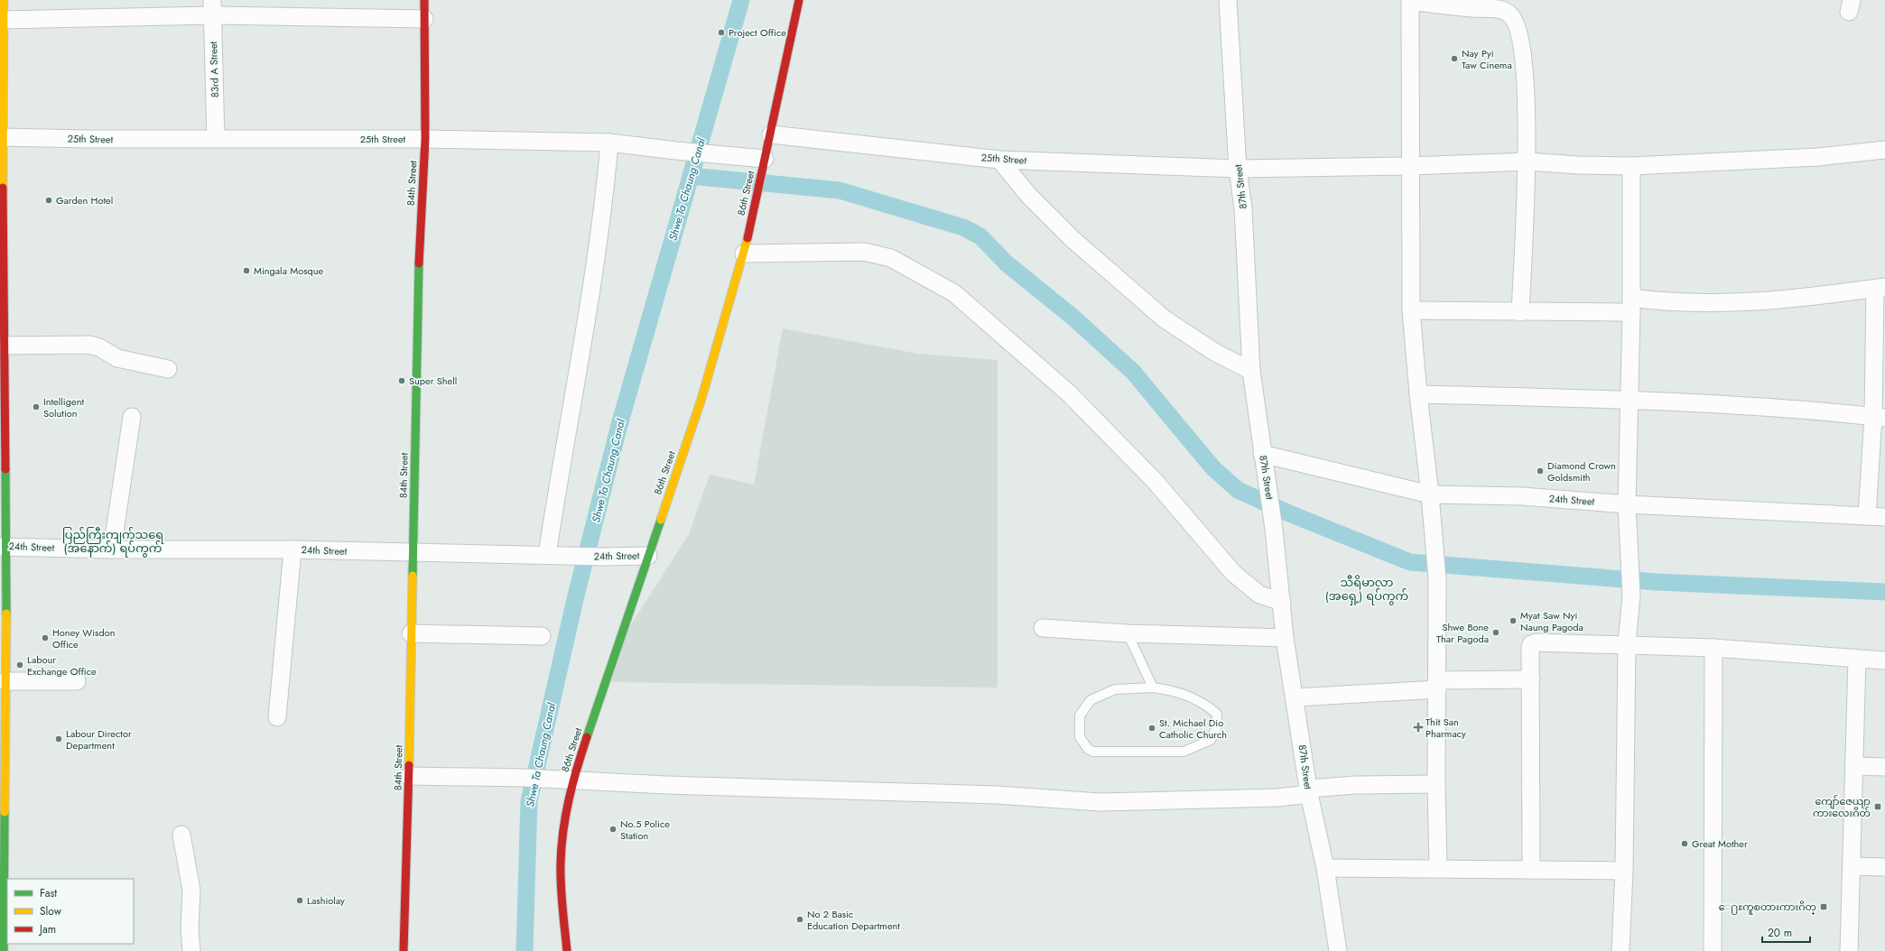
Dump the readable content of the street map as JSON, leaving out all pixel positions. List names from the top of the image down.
{
  "streets": {
    "street": [
      "83rd A Street",
      "25th Street",
      "84th Street",
      "87th Street",
      "86th Street",
      "24th Street"
    ]
  },
  "crossings": [
    ["83rd A Street", "25th Street"],
    ["25th Street", "84th Street"],
    ["25th Street", "87th Street"],
    ["25th Street", "86th Street"],
    ["84th Street", "24th Street"],
    ["87th Street", "24th Street"],
    ["86th Street", "24th Street"]
  ],
  "districts": ["ပြည်ကြီးကျက်သရေ (အနောက်) ရပ်ကွက်", "သီရိမာလာ (အရှေ့) ရပ်ကွက်"],
  "water": ["Shwe Ta Chaung Canal"],
  "places": {
    "other": [
      "Project Office",
      "Nay Pyi Taw Cinema",
      "Garden Hotel",
      "Mingala Mosque",
      "Super Shell",
      "Intelligent Solution",
      "Diamond Crown Goldsmith",
      "Myat Saw Nyi Naung Pagoda",
      "Shwe Bone Thar Pagoda",
      "Honey Wisdon Office",
      "Labour Exchange Office",
      "St. Michael Dio Catholic Church",
      "Labour Director Department",
      "No.5 Police Station",
      "Great Mother",
      "Lashiolay",
      "No 2 Basic Education Department"
    ],
    "health": ["Thit San Pharmacy"],
    "transit": ["ကျော်ဇေယျာ ကားလေးဂိတ်", "ေ႐ႊကူစတားကားဂိတ္"]
  },
  "legend": ["Fast", "Slow", "Jam"],
  "scale_bar": "20 m"
}
